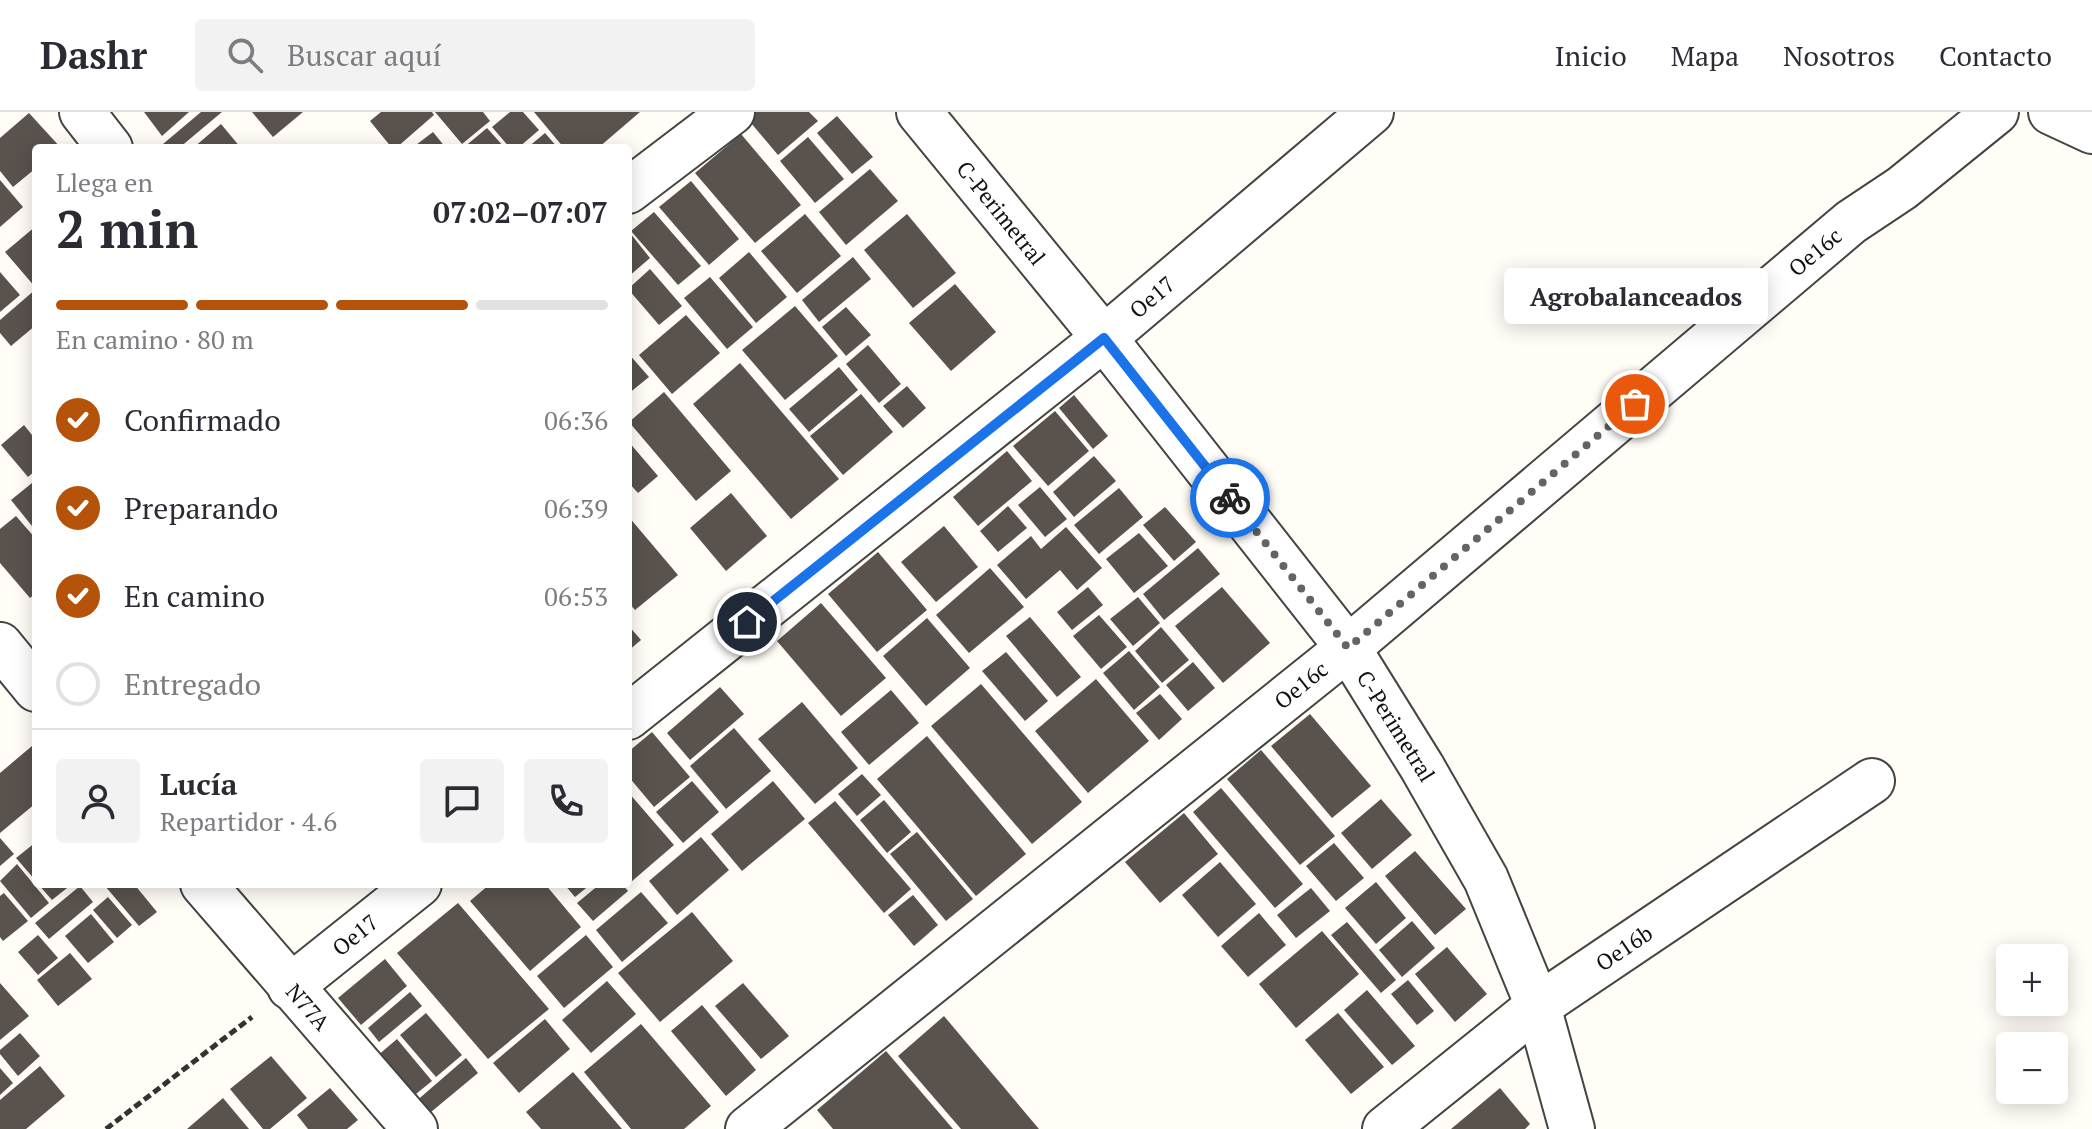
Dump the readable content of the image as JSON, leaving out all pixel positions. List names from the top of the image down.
{
  "streets": {
    "street": [
      "C-Perimetral",
      "Oe16c",
      "Oe17",
      "Oe16b",
      "N77A"
    ]
  },
  "crossings": [
    ["C-Perimetral", "Oe16c"],
    ["C-Perimetral", "Oe17"],
    ["C-Perimetral", "Oe16b"],
    ["Oe17", "N77A"]
  ],
  "places": ["Agrobalanceados"],
  "page": {
    "header": "Dashr",
    "search": "Buscar aquí",
    "nav": [
      "Inicio",
      "Mapa",
      "Nosotros",
      "Contacto"
    ],
    "heading": ["2 min", "Llega en", "07:02–07:07"],
    "panel": ["Lucía", "Repartidor · 4.6"],
    "bubble": "Agrobalanceados",
    "bar": "En camino · 80 m",
    "list": [
      ["Confirmado", "06:36"],
      ["Preparando", "06:39"],
      ["En camino", "06:53"],
      "Entregado"
    ],
    "map_buttons": ["+", "−"]
  }
}
